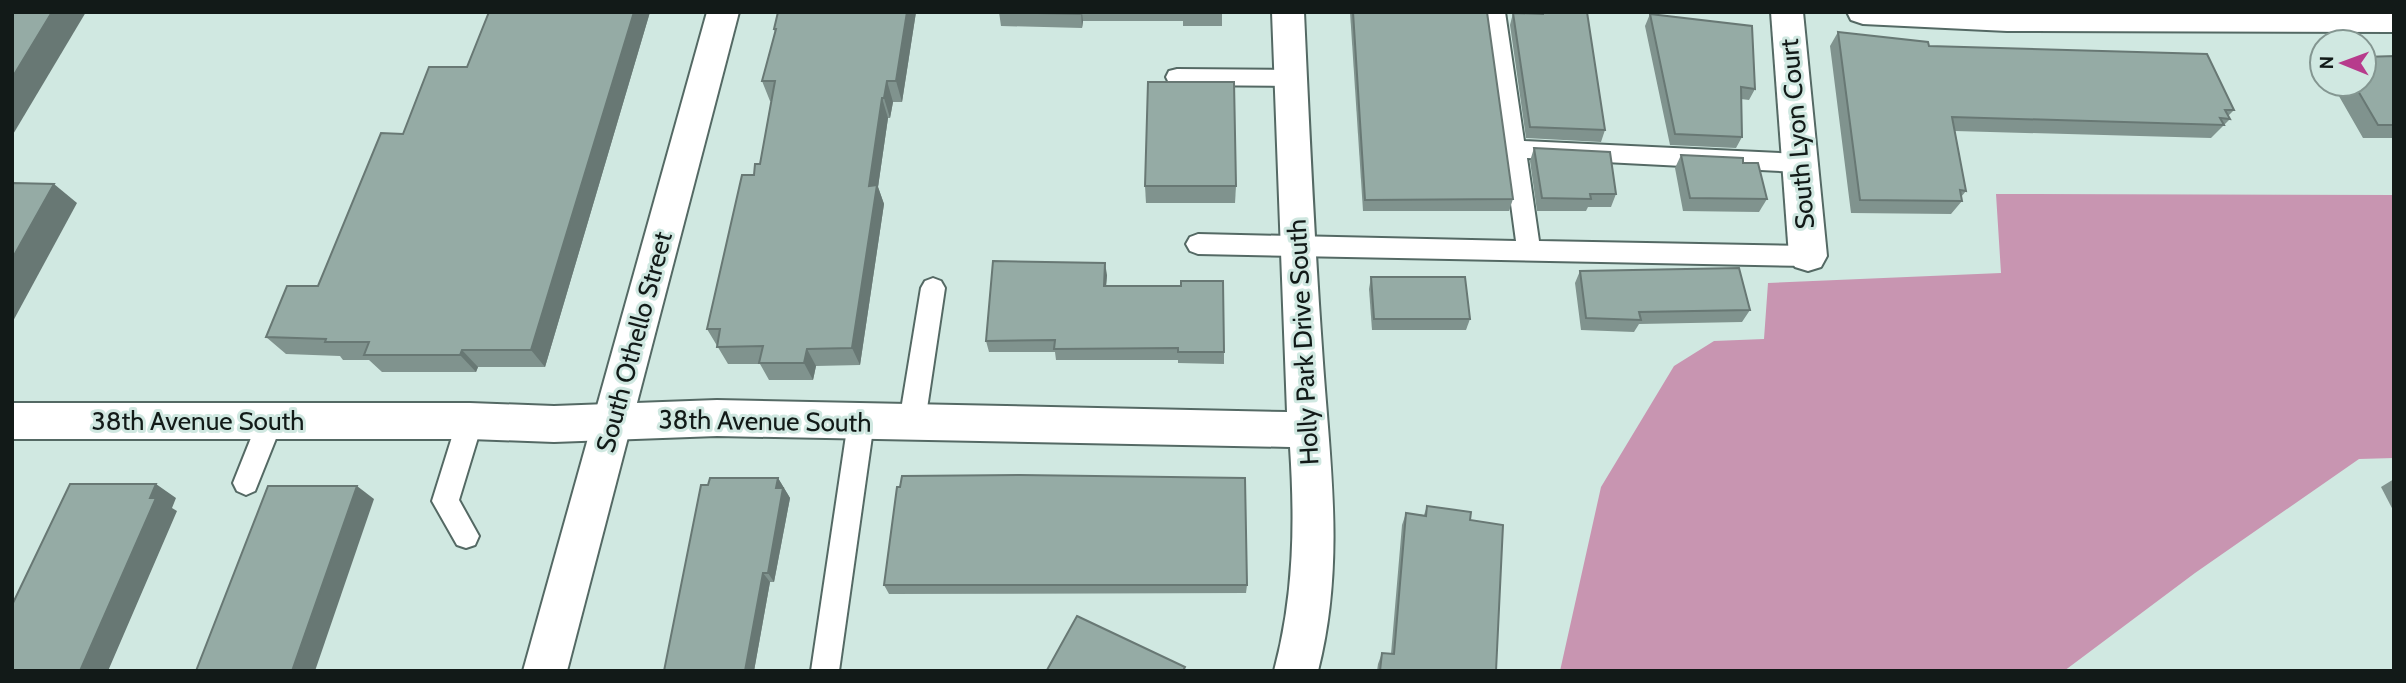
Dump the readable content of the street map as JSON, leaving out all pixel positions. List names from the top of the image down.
{
  "streets": {
    "street": [
      "South Lyon Court",
      "South Othello Street",
      "Holly Park Drive South",
      "38th Avenue South"
    ]
  },
  "crossings": [
    ["South Othello Street", "38th Avenue South"],
    ["Holly Park Drive South", "38th Avenue South"]
  ],
  "north": "left"
}
